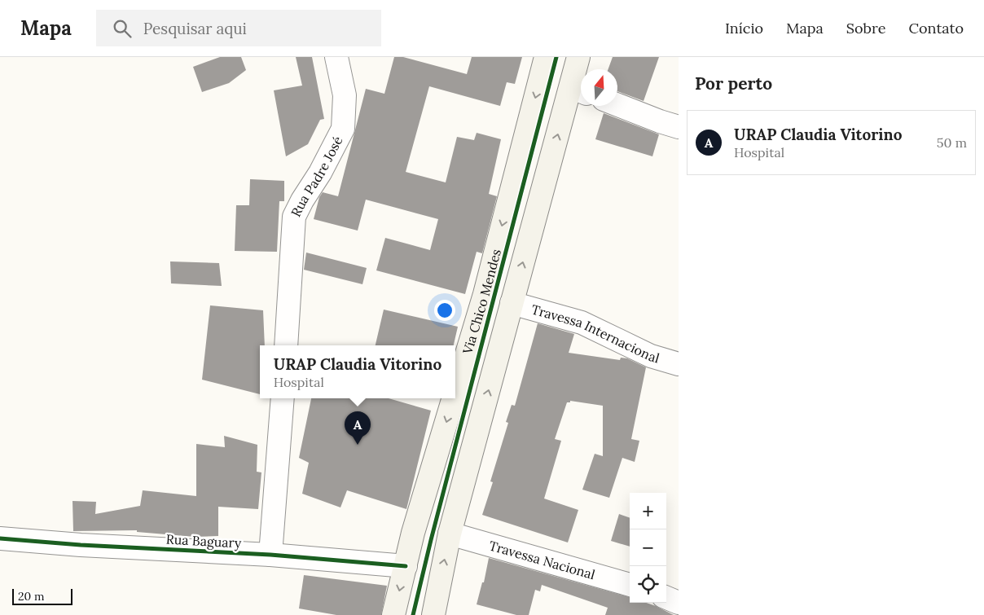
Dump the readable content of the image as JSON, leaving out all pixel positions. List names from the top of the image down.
{
  "streets": {
    "main road": ["Via Chico Mendes"],
    "street": [
      "Rua Padre José",
      "Travessa Internacional",
      "Rua Baguary",
      "Travessa Nacional"
    ]
  },
  "crossings": [
    ["Via Chico Mendes", "Rua Baguary"]
  ],
  "scale_bar": "20 m",
  "north": "top",
  "page": {
    "header": "Mapa",
    "search": "Pesquisar aqui",
    "nav": [
      "Início",
      "Mapa",
      "Sobre",
      "Contato"
    ],
    "heading": "Por perto",
    "list": [
      {
        "mark": "A",
        "name": "URAP Claudia Vitorino",
        "note": "Hospital",
        "value": "50 m"
      }
    ],
    "popup": ["URAP Claudia Vitorino", "Hospital"],
    "pins": "A",
    "map_buttons": ["+", "−"],
    "scale": "20 m"
  }
}
